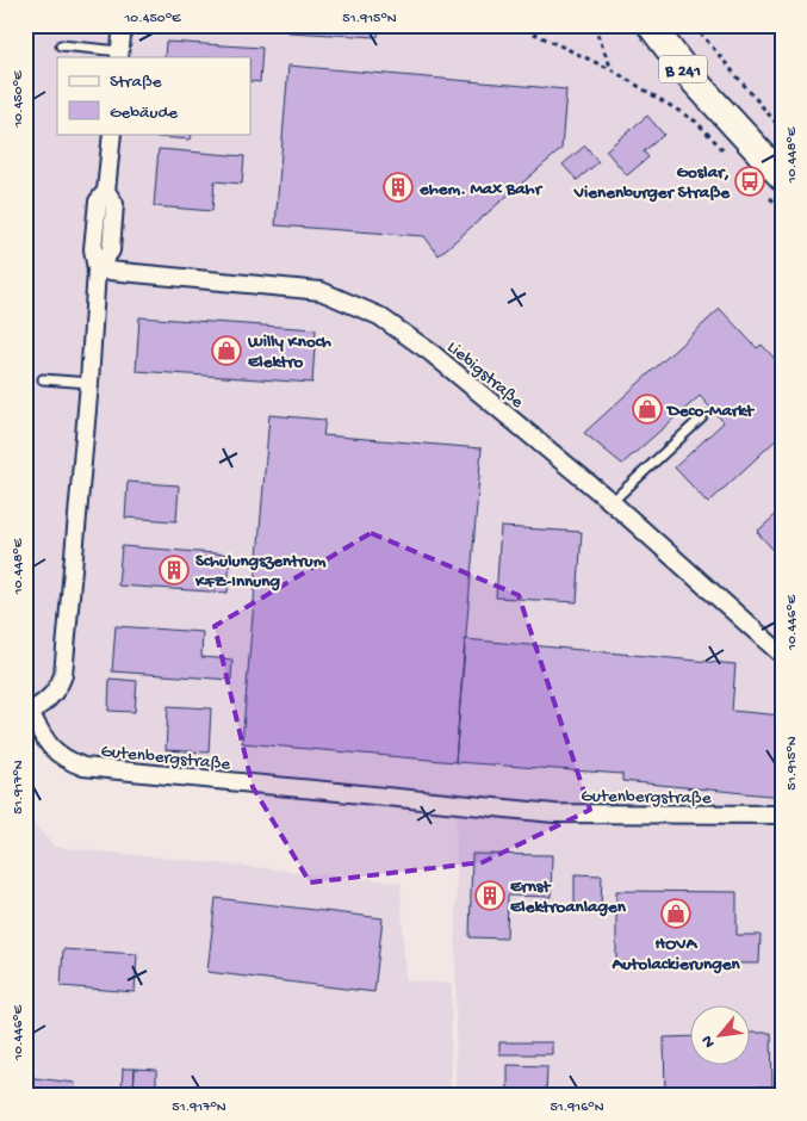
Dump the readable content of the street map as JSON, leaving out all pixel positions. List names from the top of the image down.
{
  "streets": {
    "main road": ["B 241"],
    "street": ["Liebigstraße", "Gutenbergstraße"]
  },
  "crossings": [
    ["Liebigstraße", "Gutenbergstraße"]
  ],
  "places": {
    "bus stop": ["Goslar, Vienenburger Straße"],
    "building": ["ehem. Max Bahr", "Schulungszentrum KFZ-Innung", "Ernst Elektroanlagen"],
    "shop": ["Willy Knoch Elektro", "Deco-Markt", "HOVA Autolackierungen"]
  },
  "legend": ["Straße", "Gebäude"],
  "north": "bottom left",
  "coordinates": [
    "10.450°E",
    "51.915°N",
    "10.448°E",
    "10.446°E",
    "51.917°N",
    "51.916°N"
  ]
}
